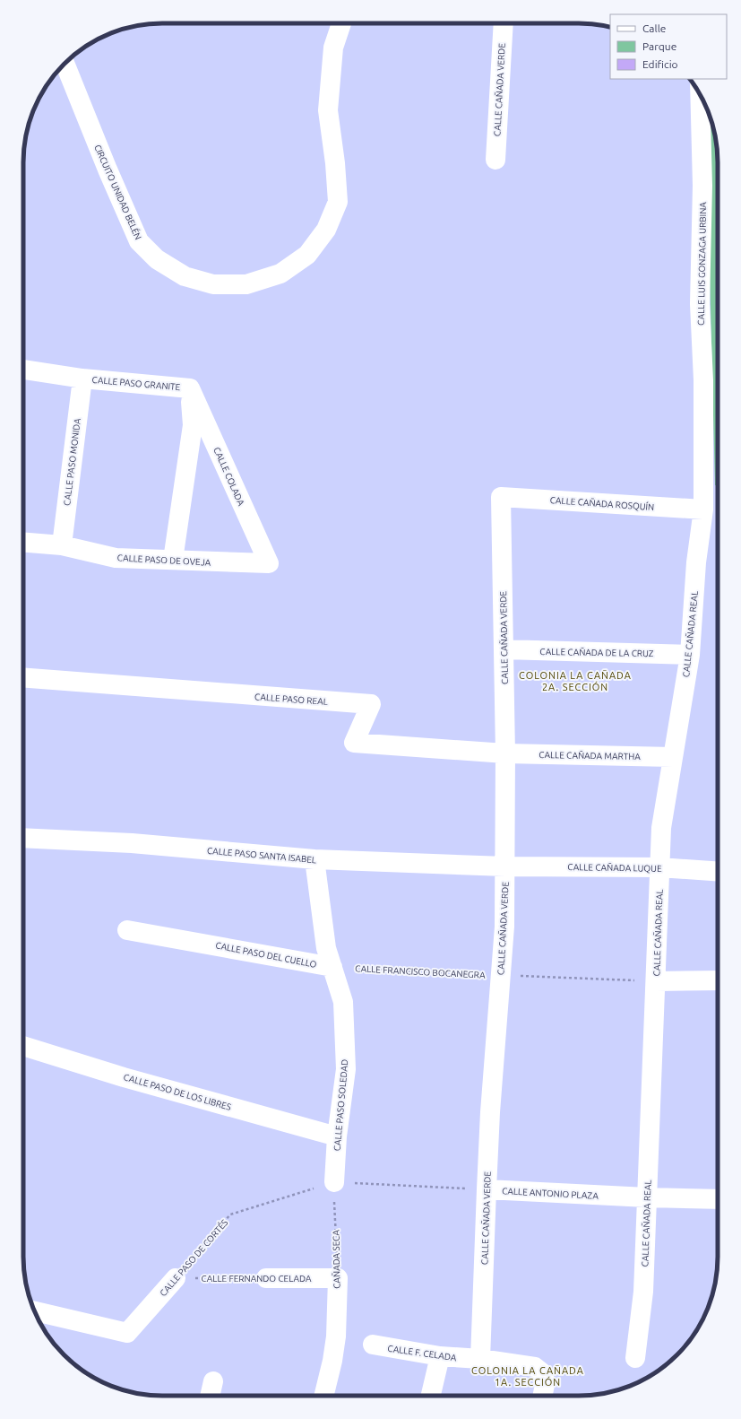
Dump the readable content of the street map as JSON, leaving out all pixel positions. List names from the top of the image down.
{
  "streets": {
    "street": [
      "CALLE CAÑADA VERDE",
      "CIRCUITO UNIDAD BELÉN",
      "CALLE LUIS GONZAGA URBINA",
      "CALLE PASO GRANITE",
      "CALLE PASO MONIDA",
      "CALLE COLADA",
      "CALLE CAÑADA ROSQUÍN",
      "CALLE PASO DE OVEJA",
      "CALLE CAÑADA REAL",
      "CALLE CAÑADA DE LA CRUZ",
      "CALLE PASO REAL",
      "CALLE CAÑADA MARTHA",
      "CALLE PASO SANTA ISABEL",
      "CALLE CAÑADA LUQUE",
      "CALLE PASO DEL CUELLO",
      "CALLE PASO DE LOS LIBRES",
      "CALLE PASO SOLEDAD",
      "CALLE ANTONIO PLAZA",
      "CALLE PASO DE CORTÉS",
      "CAÑADA SECA",
      "CALLE FERNANDO CELADA",
      "CALLE F. CELADA"
    ],
    "path": ["CALLE FRANCISCO BOCANEGRA"]
  },
  "crossings": [
    ["CALLE CAÑADA VERDE", "CALLE CAÑADA ROSQUÍN"],
    ["CALLE CAÑADA VERDE", "CALLE CAÑADA DE LA CRUZ"],
    ["CALLE CAÑADA VERDE", "CALLE PASO REAL"],
    ["CALLE CAÑADA VERDE", "CALLE CAÑADA MARTHA"],
    ["CALLE CAÑADA VERDE", "CALLE PASO SANTA ISABEL"],
    ["CALLE CAÑADA VERDE", "CALLE CAÑADA LUQUE"],
    ["CALLE CAÑADA VERDE", "CALLE FRANCISCO BOCANEGRA"],
    ["CALLE CAÑADA VERDE", "CALLE ANTONIO PLAZA"],
    ["CALLE CAÑADA VERDE", "CALLE F. CELADA"],
    ["CALLE LUIS GONZAGA URBINA", "CALLE CAÑADA ROSQUÍN"],
    ["CALLE LUIS GONZAGA URBINA", "CALLE CAÑADA REAL"],
    ["CALLE PASO GRANITE", "CALLE PASO MONIDA"],
    ["CALLE PASO GRANITE", "CALLE COLADA"],
    ["CALLE PASO GRANITE", "CALLE PASO DE OVEJA"],
    ["CALLE PASO MONIDA", "CALLE PASO DE OVEJA"],
    ["CALLE COLADA", "CALLE PASO DE OVEJA"],
    ["CALLE CAÑADA ROSQUÍN", "CALLE CAÑADA REAL"],
    ["CALLE CAÑADA REAL", "CALLE CAÑADA DE LA CRUZ"],
    ["CALLE CAÑADA REAL", "CALLE CAÑADA MARTHA"],
    ["CALLE CAÑADA REAL", "CALLE CAÑADA LUQUE"],
    ["CALLE CAÑADA REAL", "CALLE FRANCISCO BOCANEGRA"],
    ["CALLE CAÑADA REAL", "CALLE ANTONIO PLAZA"],
    ["CALLE PASO REAL", "CALLE CAÑADA MARTHA"],
    ["CALLE PASO SANTA ISABEL", "CALLE CAÑADA LUQUE"],
    ["CALLE PASO SANTA ISABEL", "CALLE PASO SOLEDAD"],
    ["CALLE PASO DEL CUELLO", "CALLE FRANCISCO BOCANEGRA"],
    ["CALLE PASO DEL CUELLO", "CALLE PASO SOLEDAD"],
    ["CALLE FRANCISCO BOCANEGRA", "CALLE PASO SOLEDAD"],
    ["CALLE PASO DE LOS LIBRES", "CALLE PASO SOLEDAD"],
    ["CALLE PASO SOLEDAD", "CALLE PASO DE CORTÉS"],
    ["CALLE PASO SOLEDAD", "CAÑADA SECA"],
    ["CALLE PASO DE CORTÉS", "CAÑADA SECA"],
    ["CALLE PASO DE CORTÉS", "CALLE FERNANDO CELADA"],
    ["CAÑADA SECA", "CALLE FERNANDO CELADA"]
  ],
  "districts": ["COLONIA LA CAÑADA 2A. SECCIÓN", "COLONIA LA CAÑADA 1A. SECCIÓN"],
  "legend": ["Calle", "Parque", "Edificio"]
}
